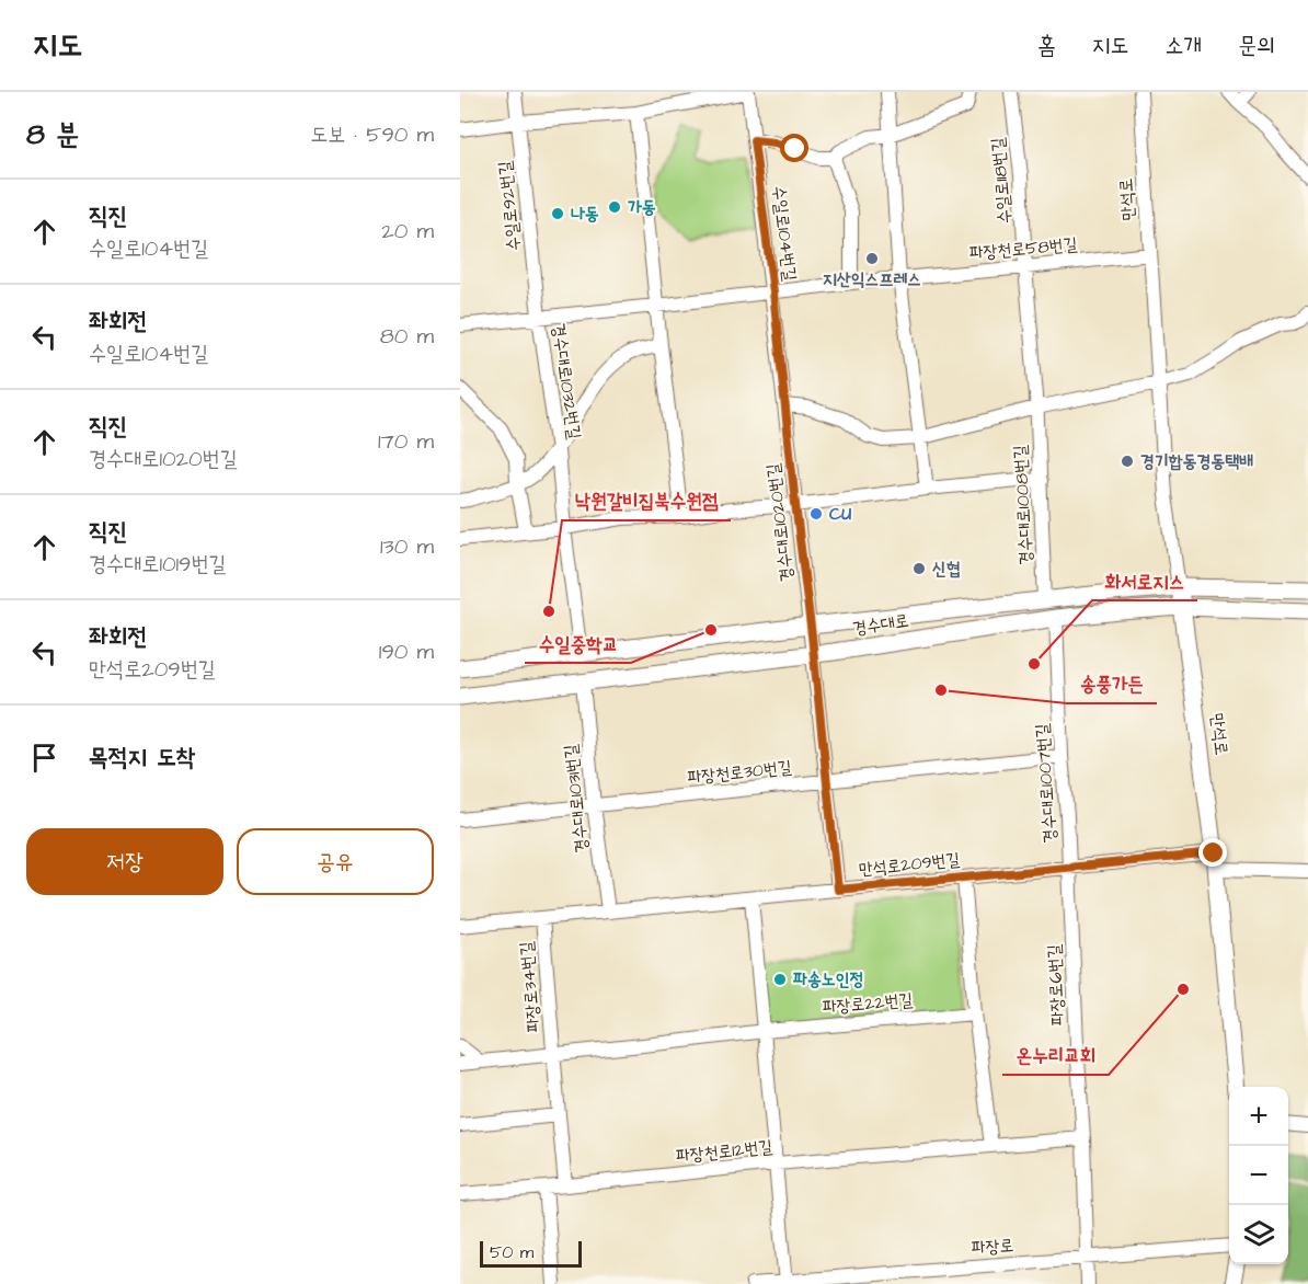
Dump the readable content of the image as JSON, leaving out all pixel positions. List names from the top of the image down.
{
  "streets": {
    "main road": ["만석로", "경수대로"],
    "street": [
      "수일로118번길",
      "수일로92번길",
      "수일로104번길",
      "파장천로58번길",
      "경수대로1032번길",
      "경수대로1008번길",
      "경수대로1020번길",
      "파장천로30번길",
      "경수대로1007번길",
      "경수대로1031번길",
      "만석로209번길",
      "파장로6번길",
      "파장로34번길",
      "파장로22번길",
      "파장천로12번길",
      "파장로"
    ]
  },
  "crossings": [
    ["수일로118번길", "파장천로58번길"],
    ["수일로118번길", "경수대로1008번길"],
    ["만석로", "파장천로58번길"],
    ["만석로", "경수대로"],
    ["만석로", "만석로209번길"],
    ["수일로92번길", "파장천로58번길"],
    ["수일로92번길", "경수대로1032번길"],
    ["수일로104번길", "파장천로58번길"],
    ["수일로104번길", "경수대로1020번길"],
    ["파장천로58번길", "경수대로1032번길"],
    ["파장천로58번길", "경수대로1008번길"],
    ["파장천로58번길", "경수대로1020번길"],
    ["경수대로1032번길", "경수대로"],
    ["경수대로1008번길", "경수대로"],
    ["경수대로1020번길", "경수대로"],
    ["경수대로1020번길", "파장천로30번길"],
    ["경수대로1020번길", "만석로209번길"],
    ["경수대로", "경수대로1007번길"],
    ["경수대로", "경수대로1031번길"],
    ["파장천로30번길", "경수대로1007번길"],
    ["파장천로30번길", "경수대로1031번길"],
    ["경수대로1007번길", "만석로209번길"],
    ["경수대로1007번길", "파장로6번길"],
    ["경수대로1031번길", "만석로209번길"],
    ["만석로209번길", "파장로6번길"],
    ["만석로209번길", "파장로34번길"],
    ["파장로6번길", "파장천로12번길"],
    ["파장로6번길", "파장로"],
    ["파장로34번길", "파장로22번길"],
    ["파장로34번길", "파장천로12번길"]
  ],
  "places": [
    "가동",
    "나동",
    "지산익스프레스",
    "경기합동경동택배",
    "CU",
    "신협",
    "낙원갈비집북수원점",
    "수일중학교",
    "화서로지스",
    "송풍가든",
    "파송노인정",
    "온누리교회"
  ],
  "scale_bar": "50 m",
  "page": {
    "header": "지도",
    "nav": [
      "홈",
      "지도",
      "소개",
      "문의"
    ],
    "heading": ["8 분", "도보 · 590 m"],
    "list": [
      ["직진", "수일로104번길", "20 m"],
      ["좌회전", "수일로104번길", "80 m"],
      ["직진", "경수대로1020번길", "170 m"],
      ["직진", "경수대로1019번길", "130 m"],
      ["좌회전", "만석로209번길", "190 m"],
      "목적지 도착"
    ],
    "buttons": ["저장", "공유"],
    "map_buttons": ["+", "−"],
    "scale": "50 m"
  }
}
